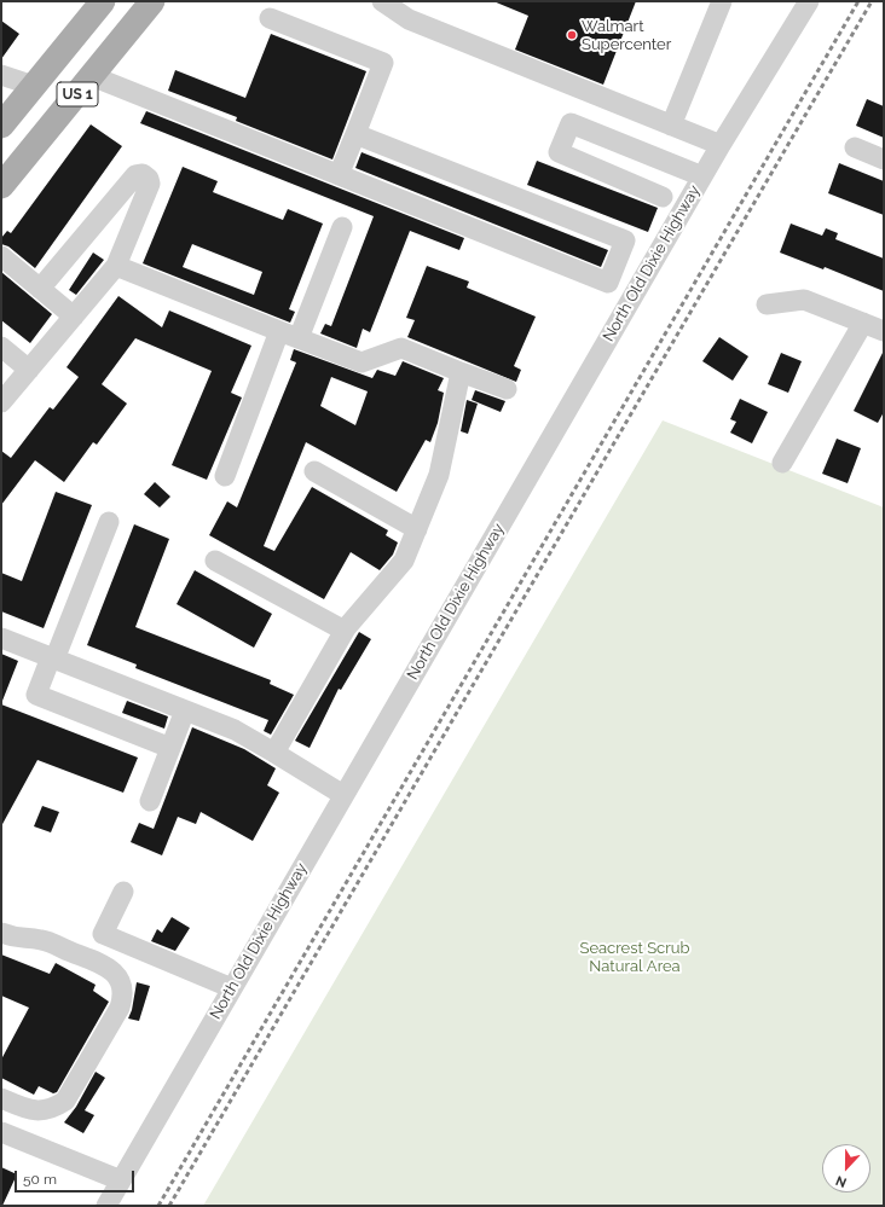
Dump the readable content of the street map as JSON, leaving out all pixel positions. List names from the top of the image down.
{
  "streets": {
    "main road": ["US 1"],
    "street": ["North Old Dixie Highway"]
  },
  "parks": ["Seacrest Scrub Natural Area"],
  "places": ["Walmart Supercenter"],
  "scale_bar": "50 m",
  "north": "bottom"
}
